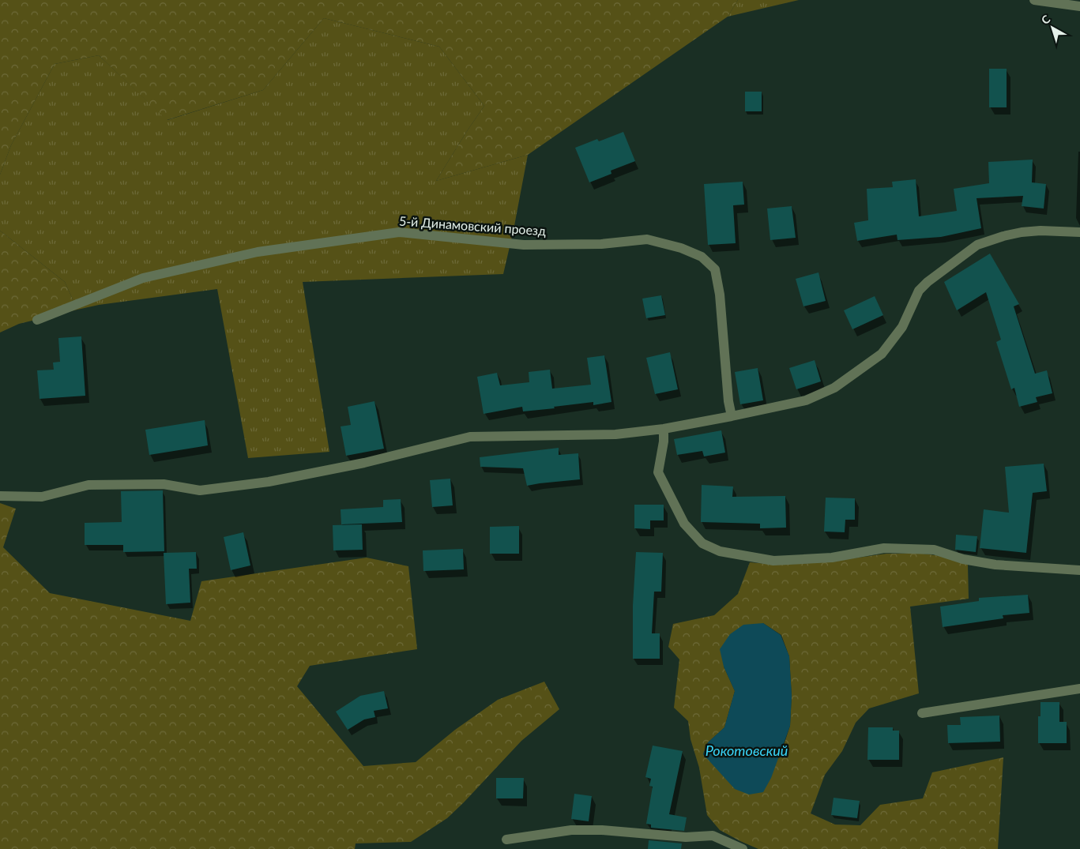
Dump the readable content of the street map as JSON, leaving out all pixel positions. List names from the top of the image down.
{
  "streets": {
    "street": ["5-й Динамовский проезд"]
  },
  "water": ["Рокотовский"],
  "north": "top left"
}
